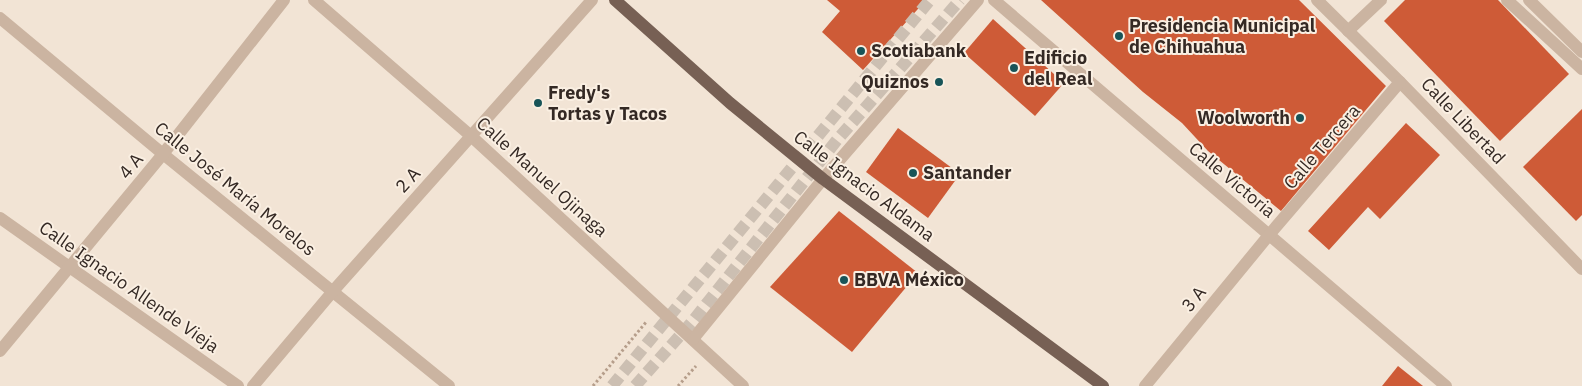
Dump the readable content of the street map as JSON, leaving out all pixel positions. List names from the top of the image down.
{
  "streets": {
    "main road": ["Calle Ignacio Aldama"],
    "street": [
      "Calle Libertad",
      "Calle Tercera",
      "4 A",
      "Calle Manuel Ojinaga",
      "2 A",
      "Calle Victoria",
      "Calle José María Morelos",
      "Calle Ignacio Allende Vieja",
      "3 A"
    ]
  },
  "crossings": [
    ["Calle Libertad", "Calle Tercera"],
    ["Calle Tercera", "Calle Victoria"],
    ["Calle Tercera", "3 A"],
    ["4 A", "Calle José María Morelos"],
    ["4 A", "Calle Ignacio Allende Vieja"],
    ["Calle Manuel Ojinaga", "2 A"],
    ["2 A", "Calle José María Morelos"],
    ["Calle Victoria", "3 A"]
  ],
  "places": [
    "Presidencia Municipal de Chihuahua",
    "Scotiabank",
    "Edificio del Real",
    "Quiznos",
    "Fredy's Tortas y Tacos",
    "Woolworth",
    "Santander",
    "BBVA México"
  ]
}
